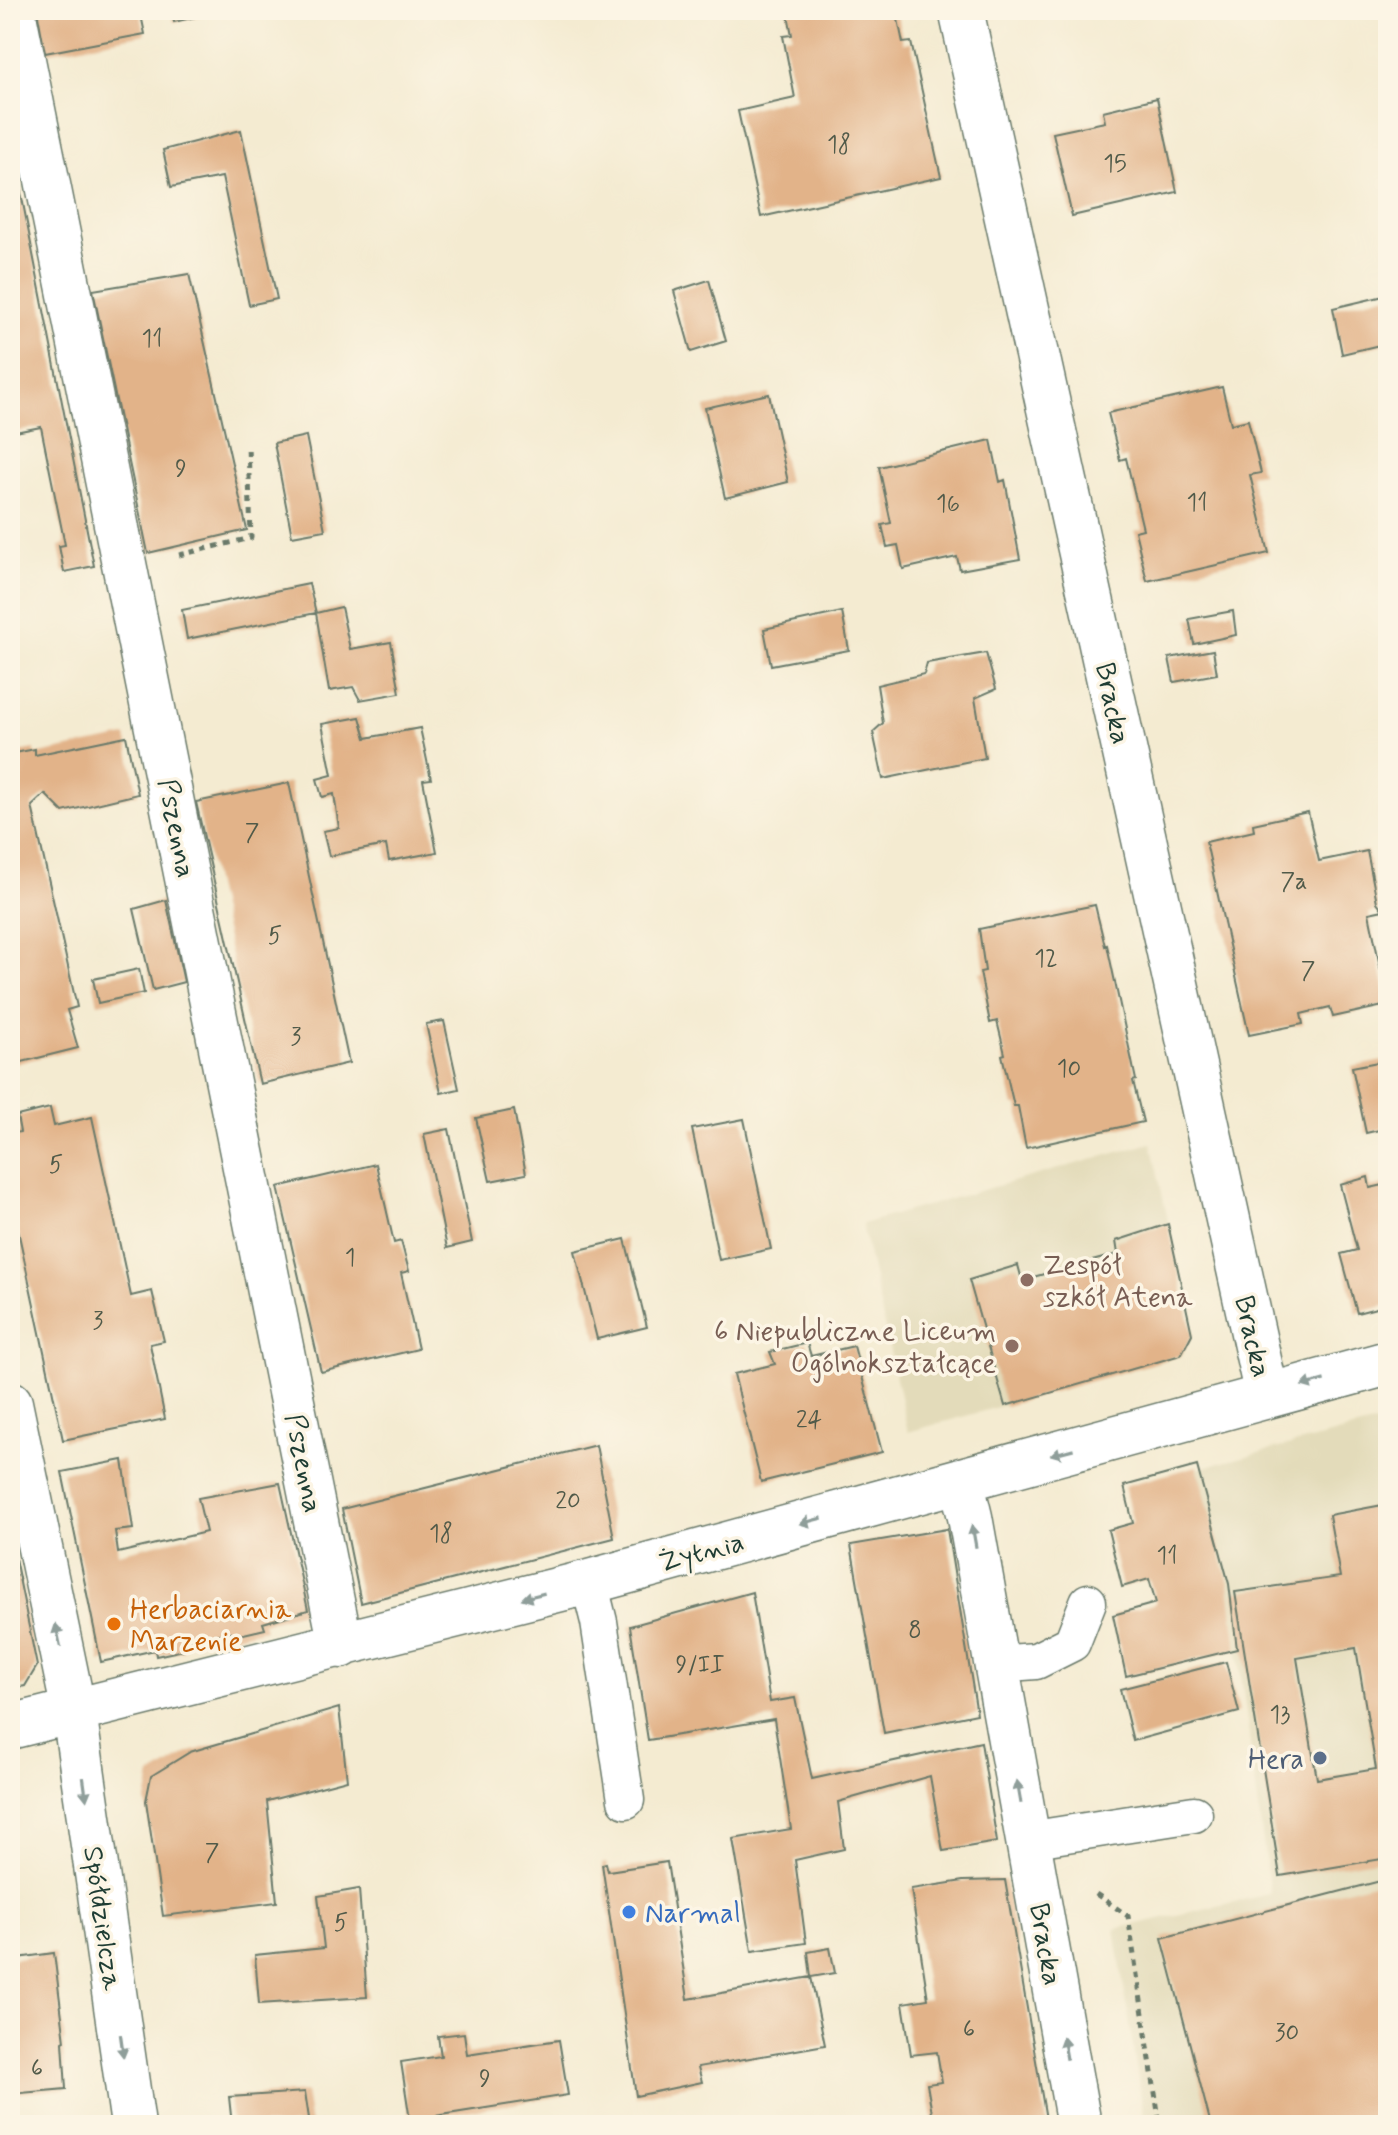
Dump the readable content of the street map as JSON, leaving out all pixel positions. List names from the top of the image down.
{
  "streets": {
    "street": [
      "Bracka",
      "Pszenna",
      "Żytnia",
      "Spółdzielcza"
    ]
  },
  "crossings": [
    ["Bracka", "Żytnia"],
    ["Pszenna", "Żytnia"],
    ["Żytnia", "Spółdzielcza"]
  ],
  "one_way": ["Żytnia"],
  "places": [
    "Zespół szkół Atena",
    "6 Niepubliczne Liceum Ogólnokształcące",
    "Herbaciarnia Marzenie",
    "Hera",
    "Narmal"
  ],
  "house_numbers": [
    "18",
    "15",
    "11",
    "9",
    "11",
    "16",
    "7",
    "7a",
    "5",
    "12",
    "7",
    "3",
    "10",
    "5",
    "1",
    "3",
    "24",
    "20",
    "18",
    "11",
    "8",
    "9/II",
    "13",
    "7",
    "5",
    "6",
    "30",
    "6",
    "9"
  ]
}
